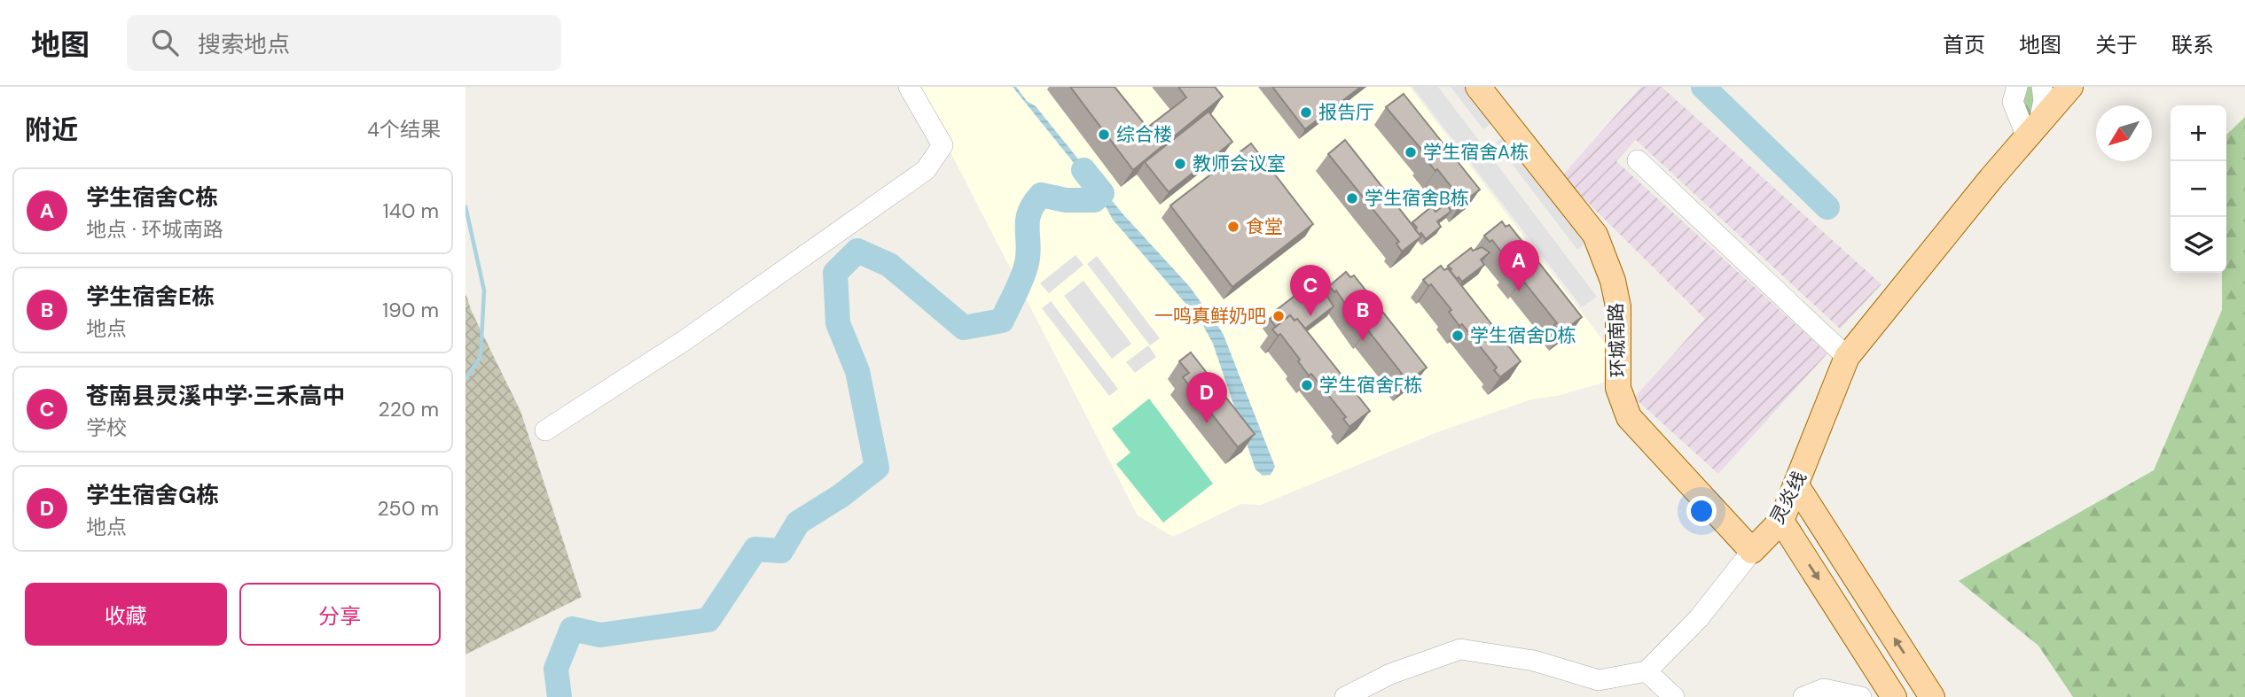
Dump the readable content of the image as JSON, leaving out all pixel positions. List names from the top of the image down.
{
  "streets": {
    "main road": ["环城南路", "灵炎线"]
  },
  "crossings": [
    ["环城南路", "灵炎线"]
  ],
  "places": [
    "报告厅",
    "综合楼",
    "学生宿舍A栋",
    "教师会议室",
    "学生宿舍B栋",
    "食堂",
    "一鸣真鲜奶吧",
    "学生宿舍D栋",
    "学生宿舍F栋"
  ],
  "north": "bottom left",
  "page": {
    "header": "地图",
    "search": "搜索地点",
    "nav": [
      "首页",
      "地图",
      "关于",
      "联系"
    ],
    "heading": ["附近", "4个结果"],
    "map_buttons": ["+", "−"],
    "list": [
      {
        "mark": "A",
        "name": "学生宿舍C栋",
        "note": "地点 · 环城南路",
        "value": "140 m"
      },
      {
        "mark": "B",
        "name": "学生宿舍E栋",
        "note": "地点",
        "value": "190 m"
      },
      {
        "mark": "C",
        "name": "苍南县灵溪中学·三禾高中",
        "note": "学校",
        "value": "220 m"
      },
      {
        "mark": "D",
        "name": "学生宿舍G栋",
        "note": "地点",
        "value": "250 m"
      }
    ],
    "pins": [
      "A",
      "C",
      "B",
      "D"
    ],
    "buttons": ["收藏", "分享"]
  }
}
